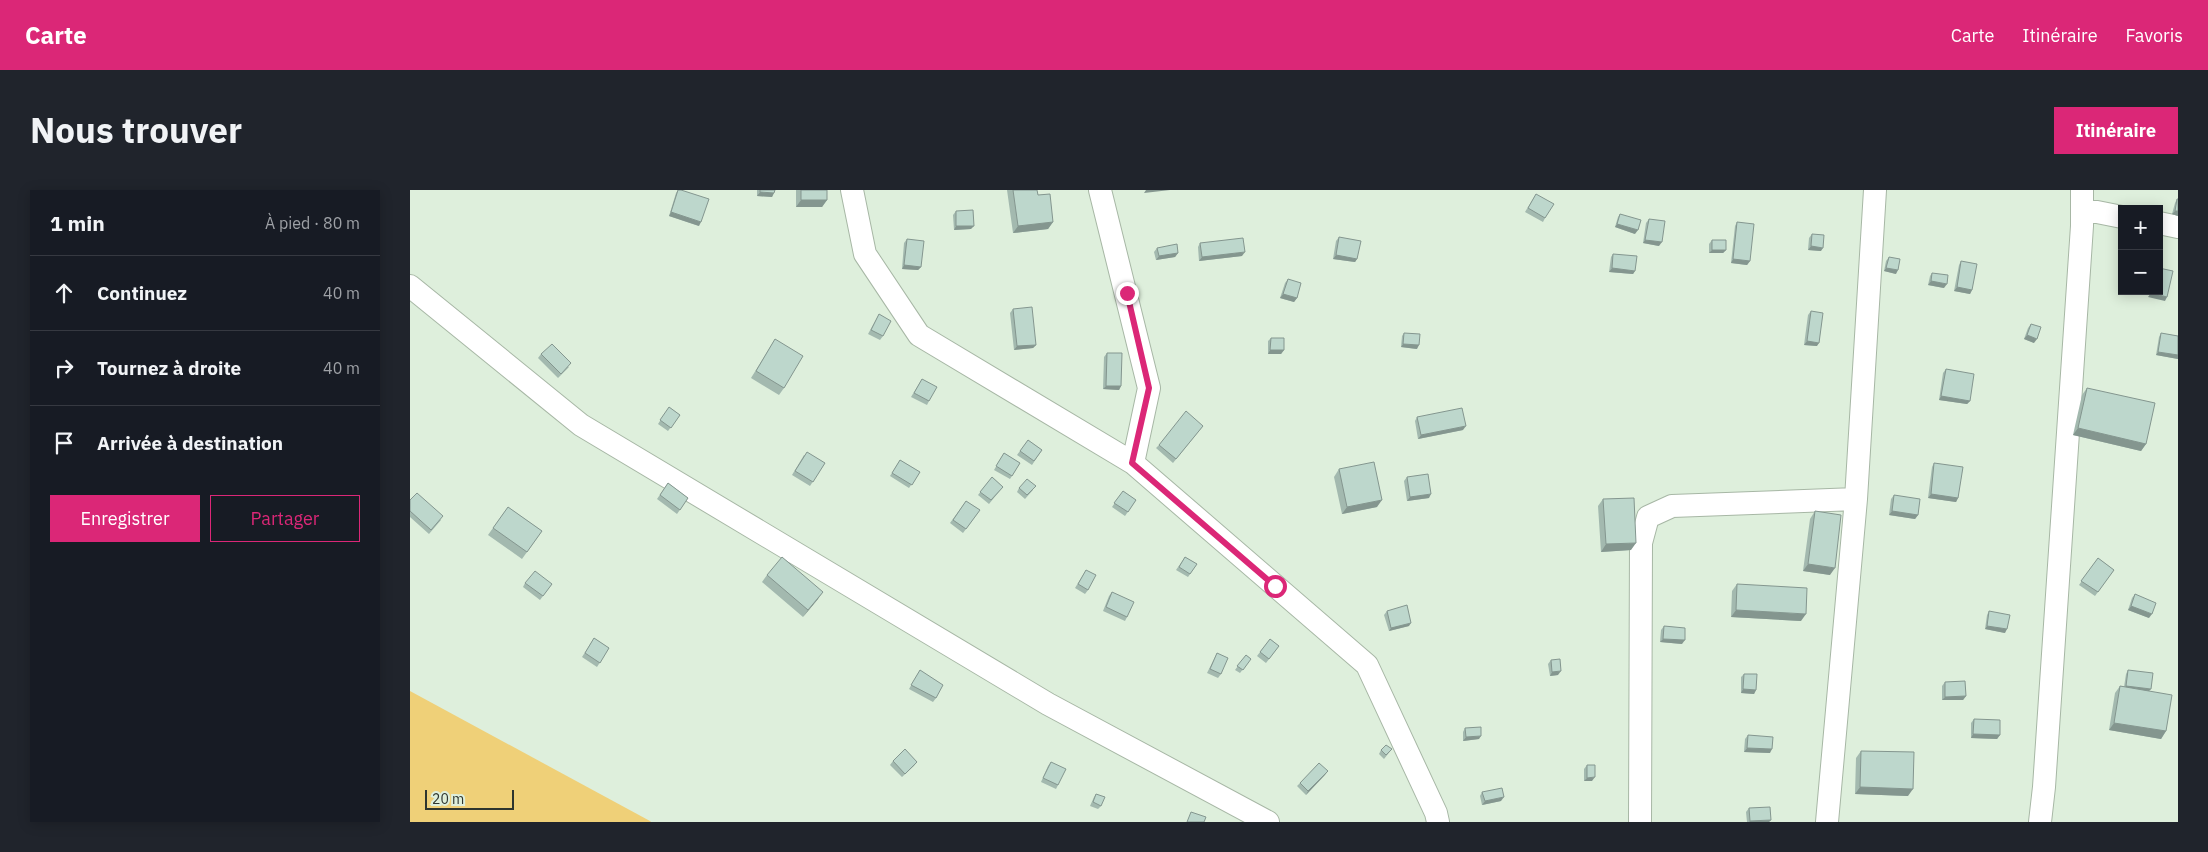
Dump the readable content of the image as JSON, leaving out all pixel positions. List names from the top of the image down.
{
  "scale_bar": "20 m",
  "page": {
    "header": "Carte",
    "nav": ["Carte", "Itinéraire", "Favoris"],
    "title": "Nous trouver",
    "buttons": [
      "Itinéraire",
      ["Enregistrer", "Partager"]
    ],
    "heading": ["1 min", "À pied · 80 m"],
    "map_buttons": ["+", "−"],
    "list": [
      ["Continuez", "40 m"],
      ["Tournez à droite", "40 m"],
      "Arrivée à destination"
    ],
    "scale": "20 m"
  }
}
